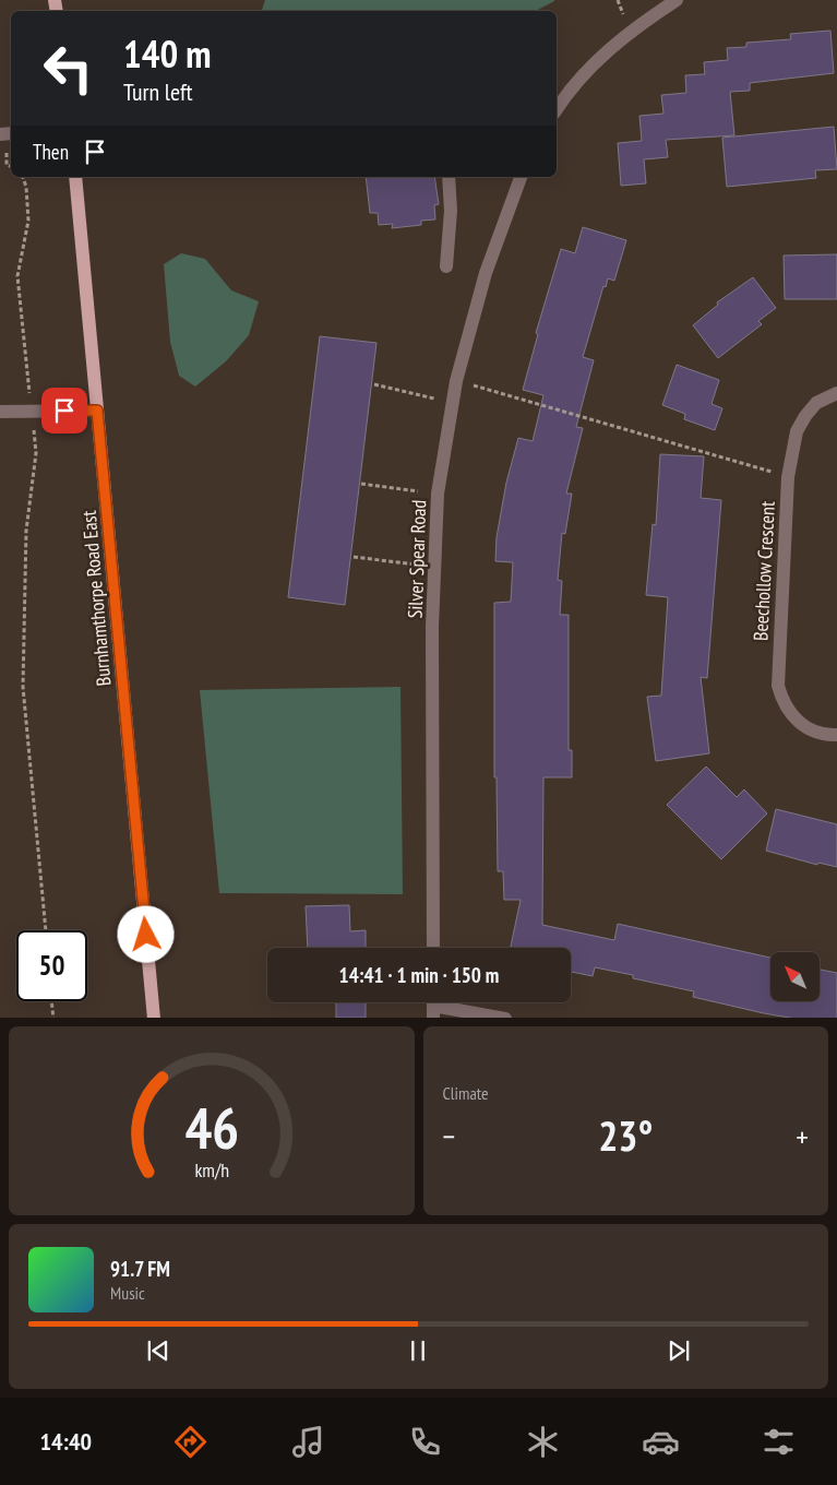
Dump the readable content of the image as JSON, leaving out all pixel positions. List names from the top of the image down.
{
  "streets": {
    "main road": ["Burnhamthorpe Road East"],
    "street": ["Silver Spear Road", "Beechollow Crescent"]
  },
  "north": "top left",
  "page": {
    "turn": ["140 m", "Turn left"],
    "then": "Then",
    "limit": "50",
    "trip": "14:41 · 1 min · 150 m",
    "tile": "Climate",
    "heat": ["−", "23°", "+"],
    "song": ["91.7 FM", "Music"],
    "tabs": "14:40",
    "gauge": ["46", "km/h"]
  }
}
